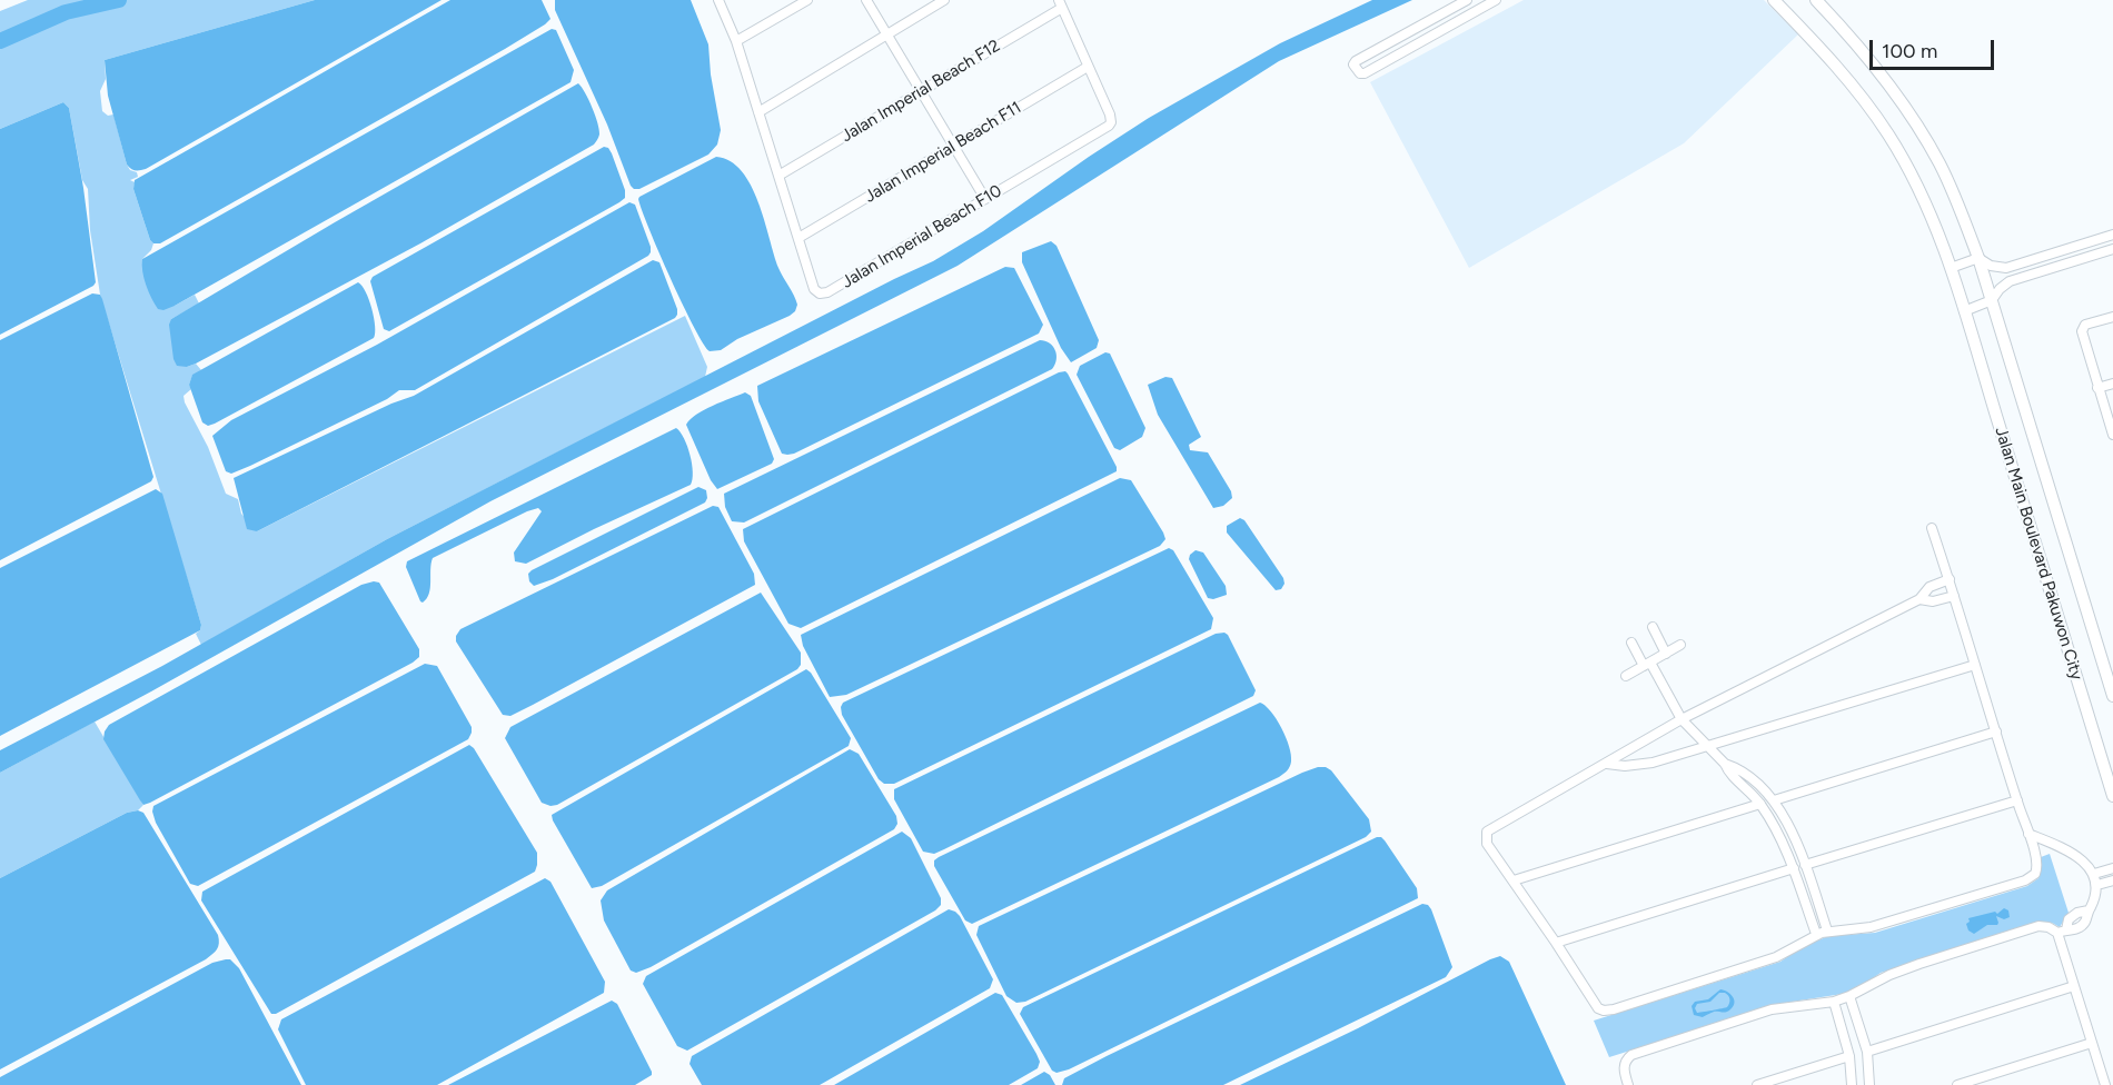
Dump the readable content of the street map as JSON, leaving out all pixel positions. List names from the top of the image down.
{
  "streets": {
    "street": [
      "Jalan Imperial Beach F12",
      "Jalan Imperial Beach F11",
      "Jalan Imperial Beach F10",
      "Jalan Main Boulevard Pakuwon City"
    ]
  },
  "crossings": [
    ["Jalan Imperial Beach F12", "Jalan Imperial Beach F10"],
    ["Jalan Imperial Beach F11", "Jalan Imperial Beach F10"]
  ],
  "scale_bar": "100 m"
}
